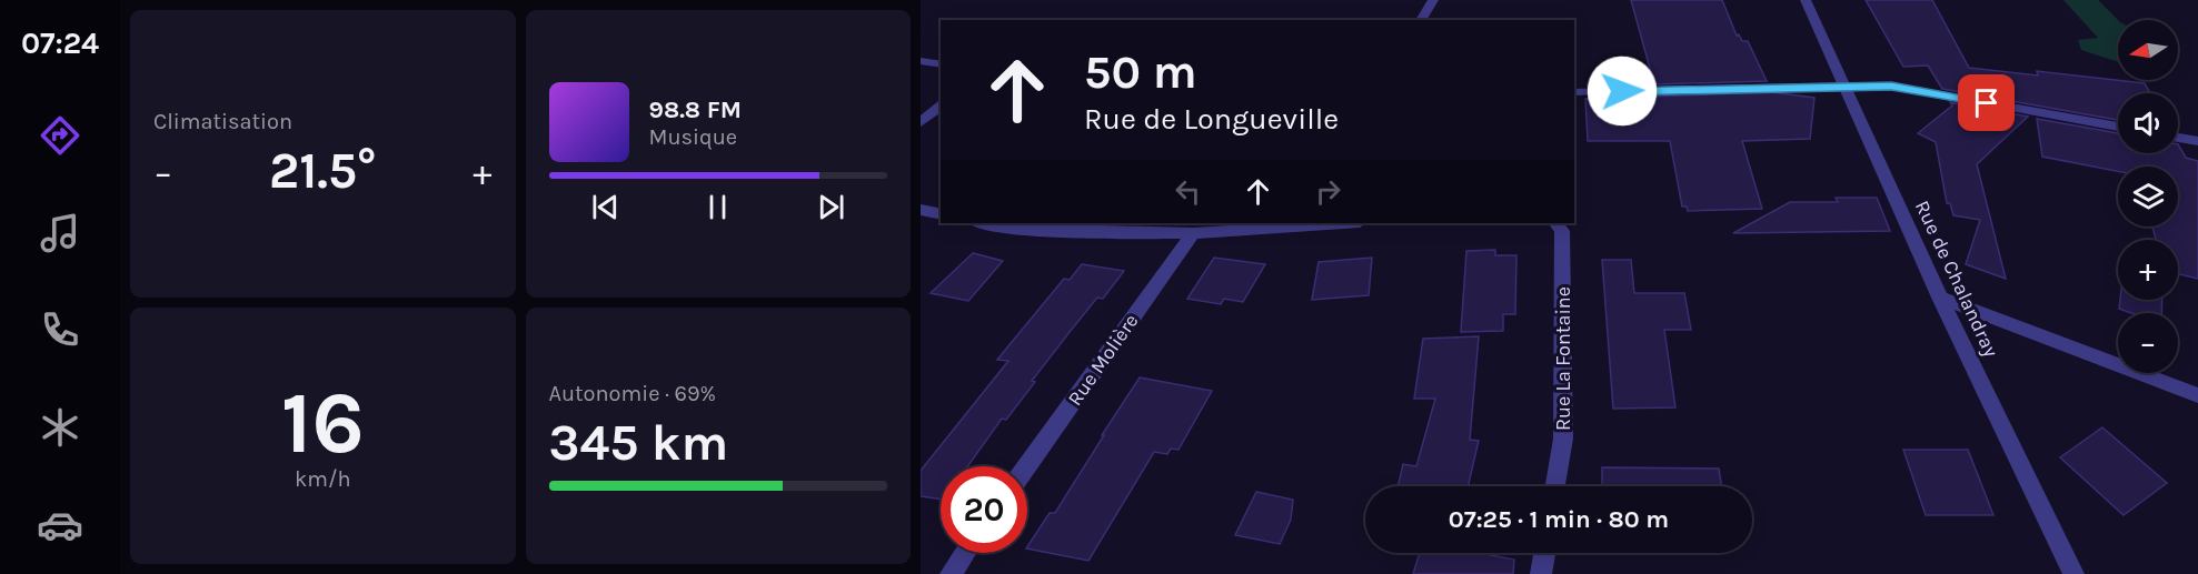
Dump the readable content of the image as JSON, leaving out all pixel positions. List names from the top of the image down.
{
  "streets": {
    "street": ["Rue de Chalandray", "Rue La Fontaine", "Rue Molière"]
  },
  "north": "left",
  "page": {
    "tabs": "07:24",
    "tile": [
      "Climatisation",
      ["16", "km/h"],
      ["Autonomie · 69%", "345 km"]
    ],
    "map_buttons": ["+", "−"],
    "turn": ["50 m", "Rue de Longueville"],
    "song": ["98.8 FM", "Musique"],
    "heat": ["−", "21.5°", "+"],
    "limit": "20",
    "trip": "07:25 · 1 min · 80 m"
  }
}
